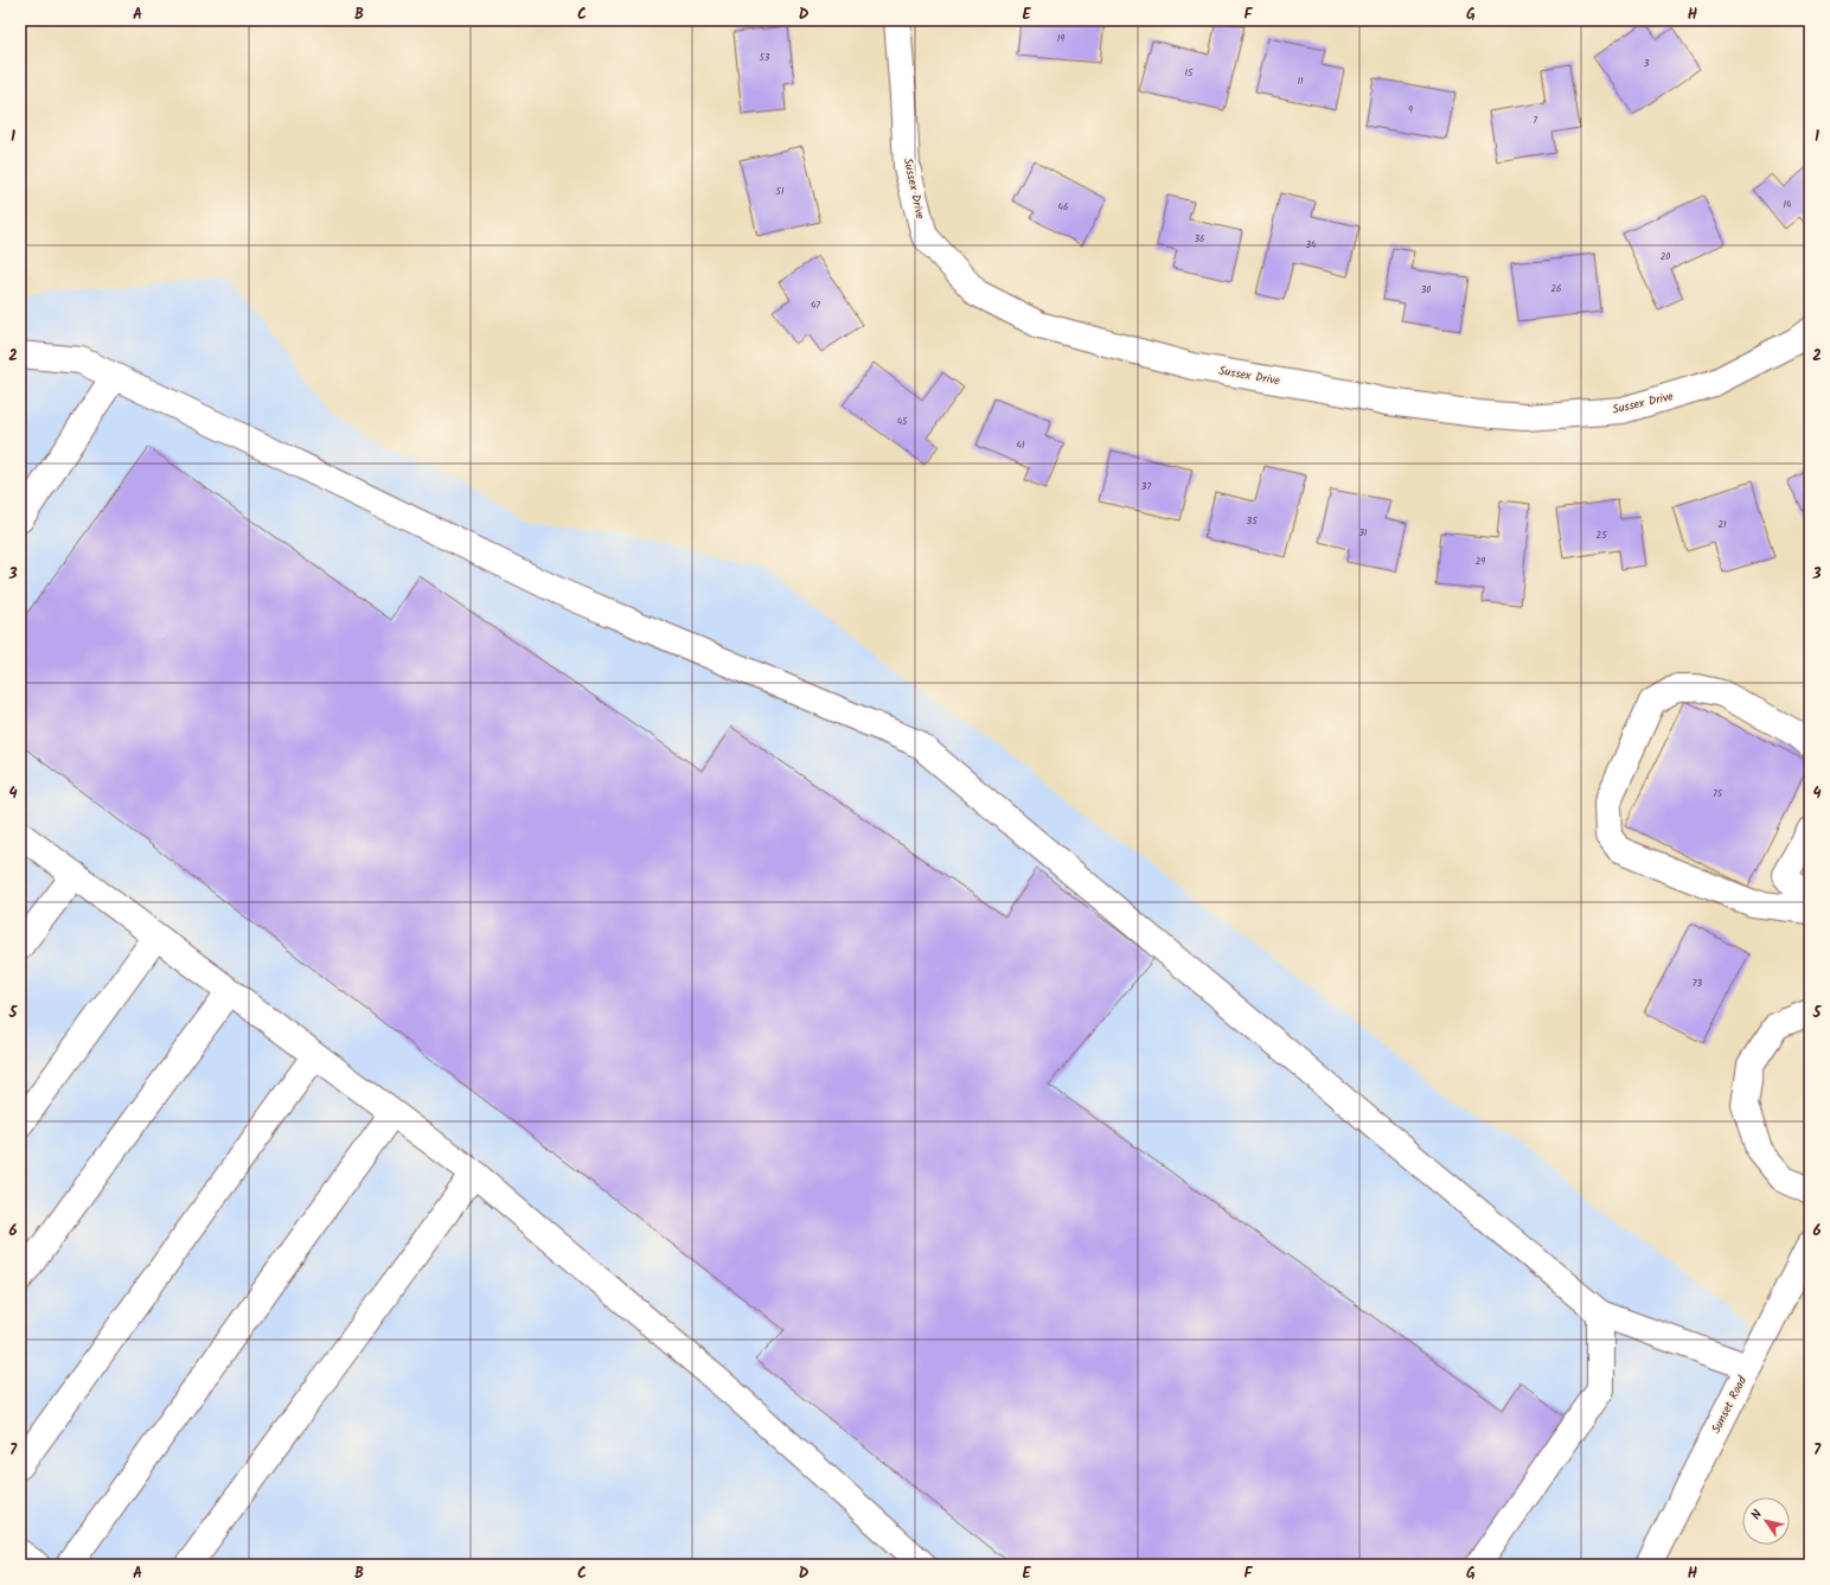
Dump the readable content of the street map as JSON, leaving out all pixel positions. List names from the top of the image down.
{
  "streets": {
    "street": ["Sussex Drive", "Sunset Road"]
  },
  "house_numbers": [
    "19",
    "53",
    "3",
    "15",
    "11",
    "9",
    "7",
    "51",
    "14",
    "46",
    "36",
    "34",
    "20",
    "26",
    "30",
    "47",
    "45",
    "41",
    "37",
    "35",
    "21",
    "31",
    "25",
    "29",
    "75",
    "73"
  ],
  "north": "top left",
  "grid": {
    "columns": [
      "A",
      "B",
      "C",
      "D",
      "E",
      "F",
      "G",
      "H"
    ],
    "rows": [
      "1",
      "2",
      "3",
      "4",
      "5",
      "6",
      "7"
    ]
  }
}
